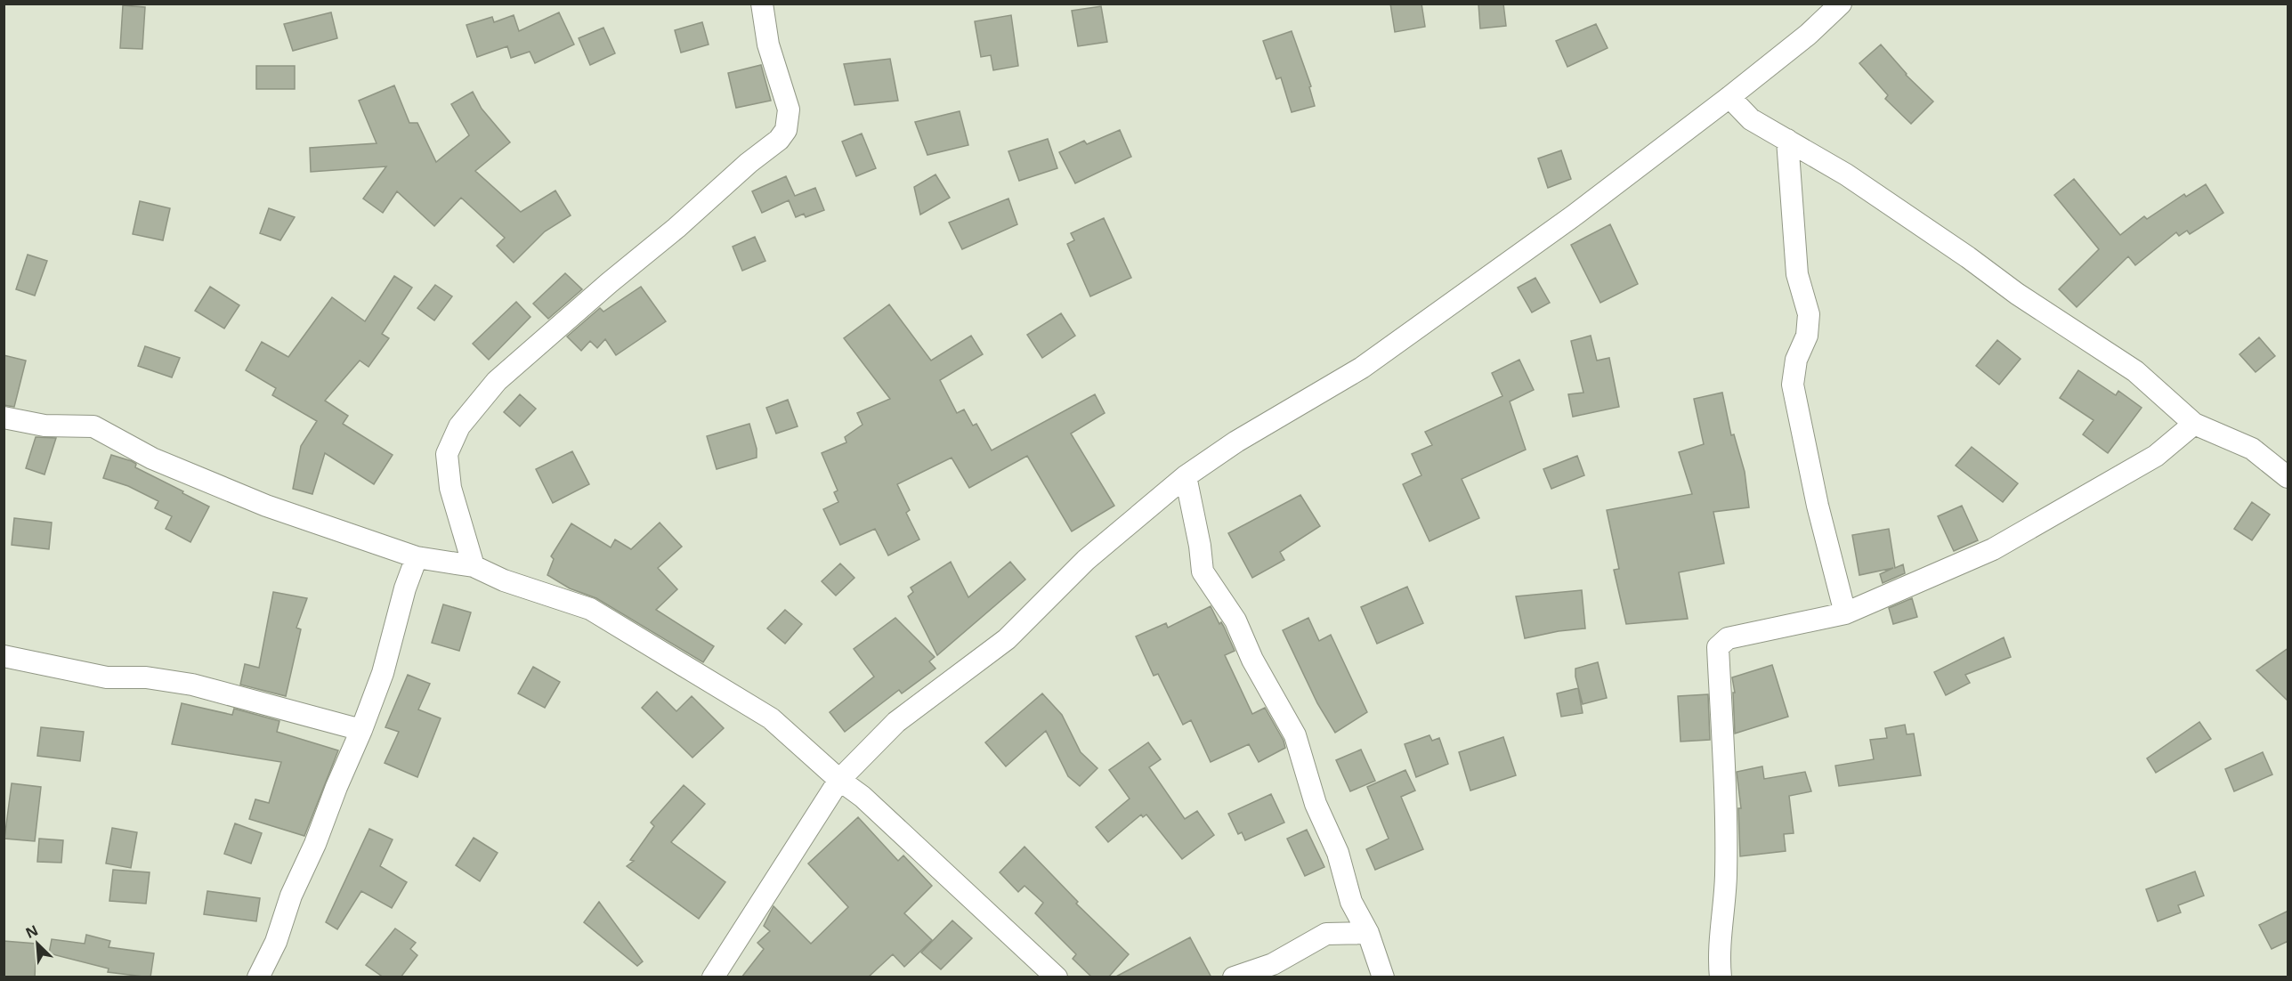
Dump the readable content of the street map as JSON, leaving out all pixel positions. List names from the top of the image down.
{
  "north": "top left"
}
